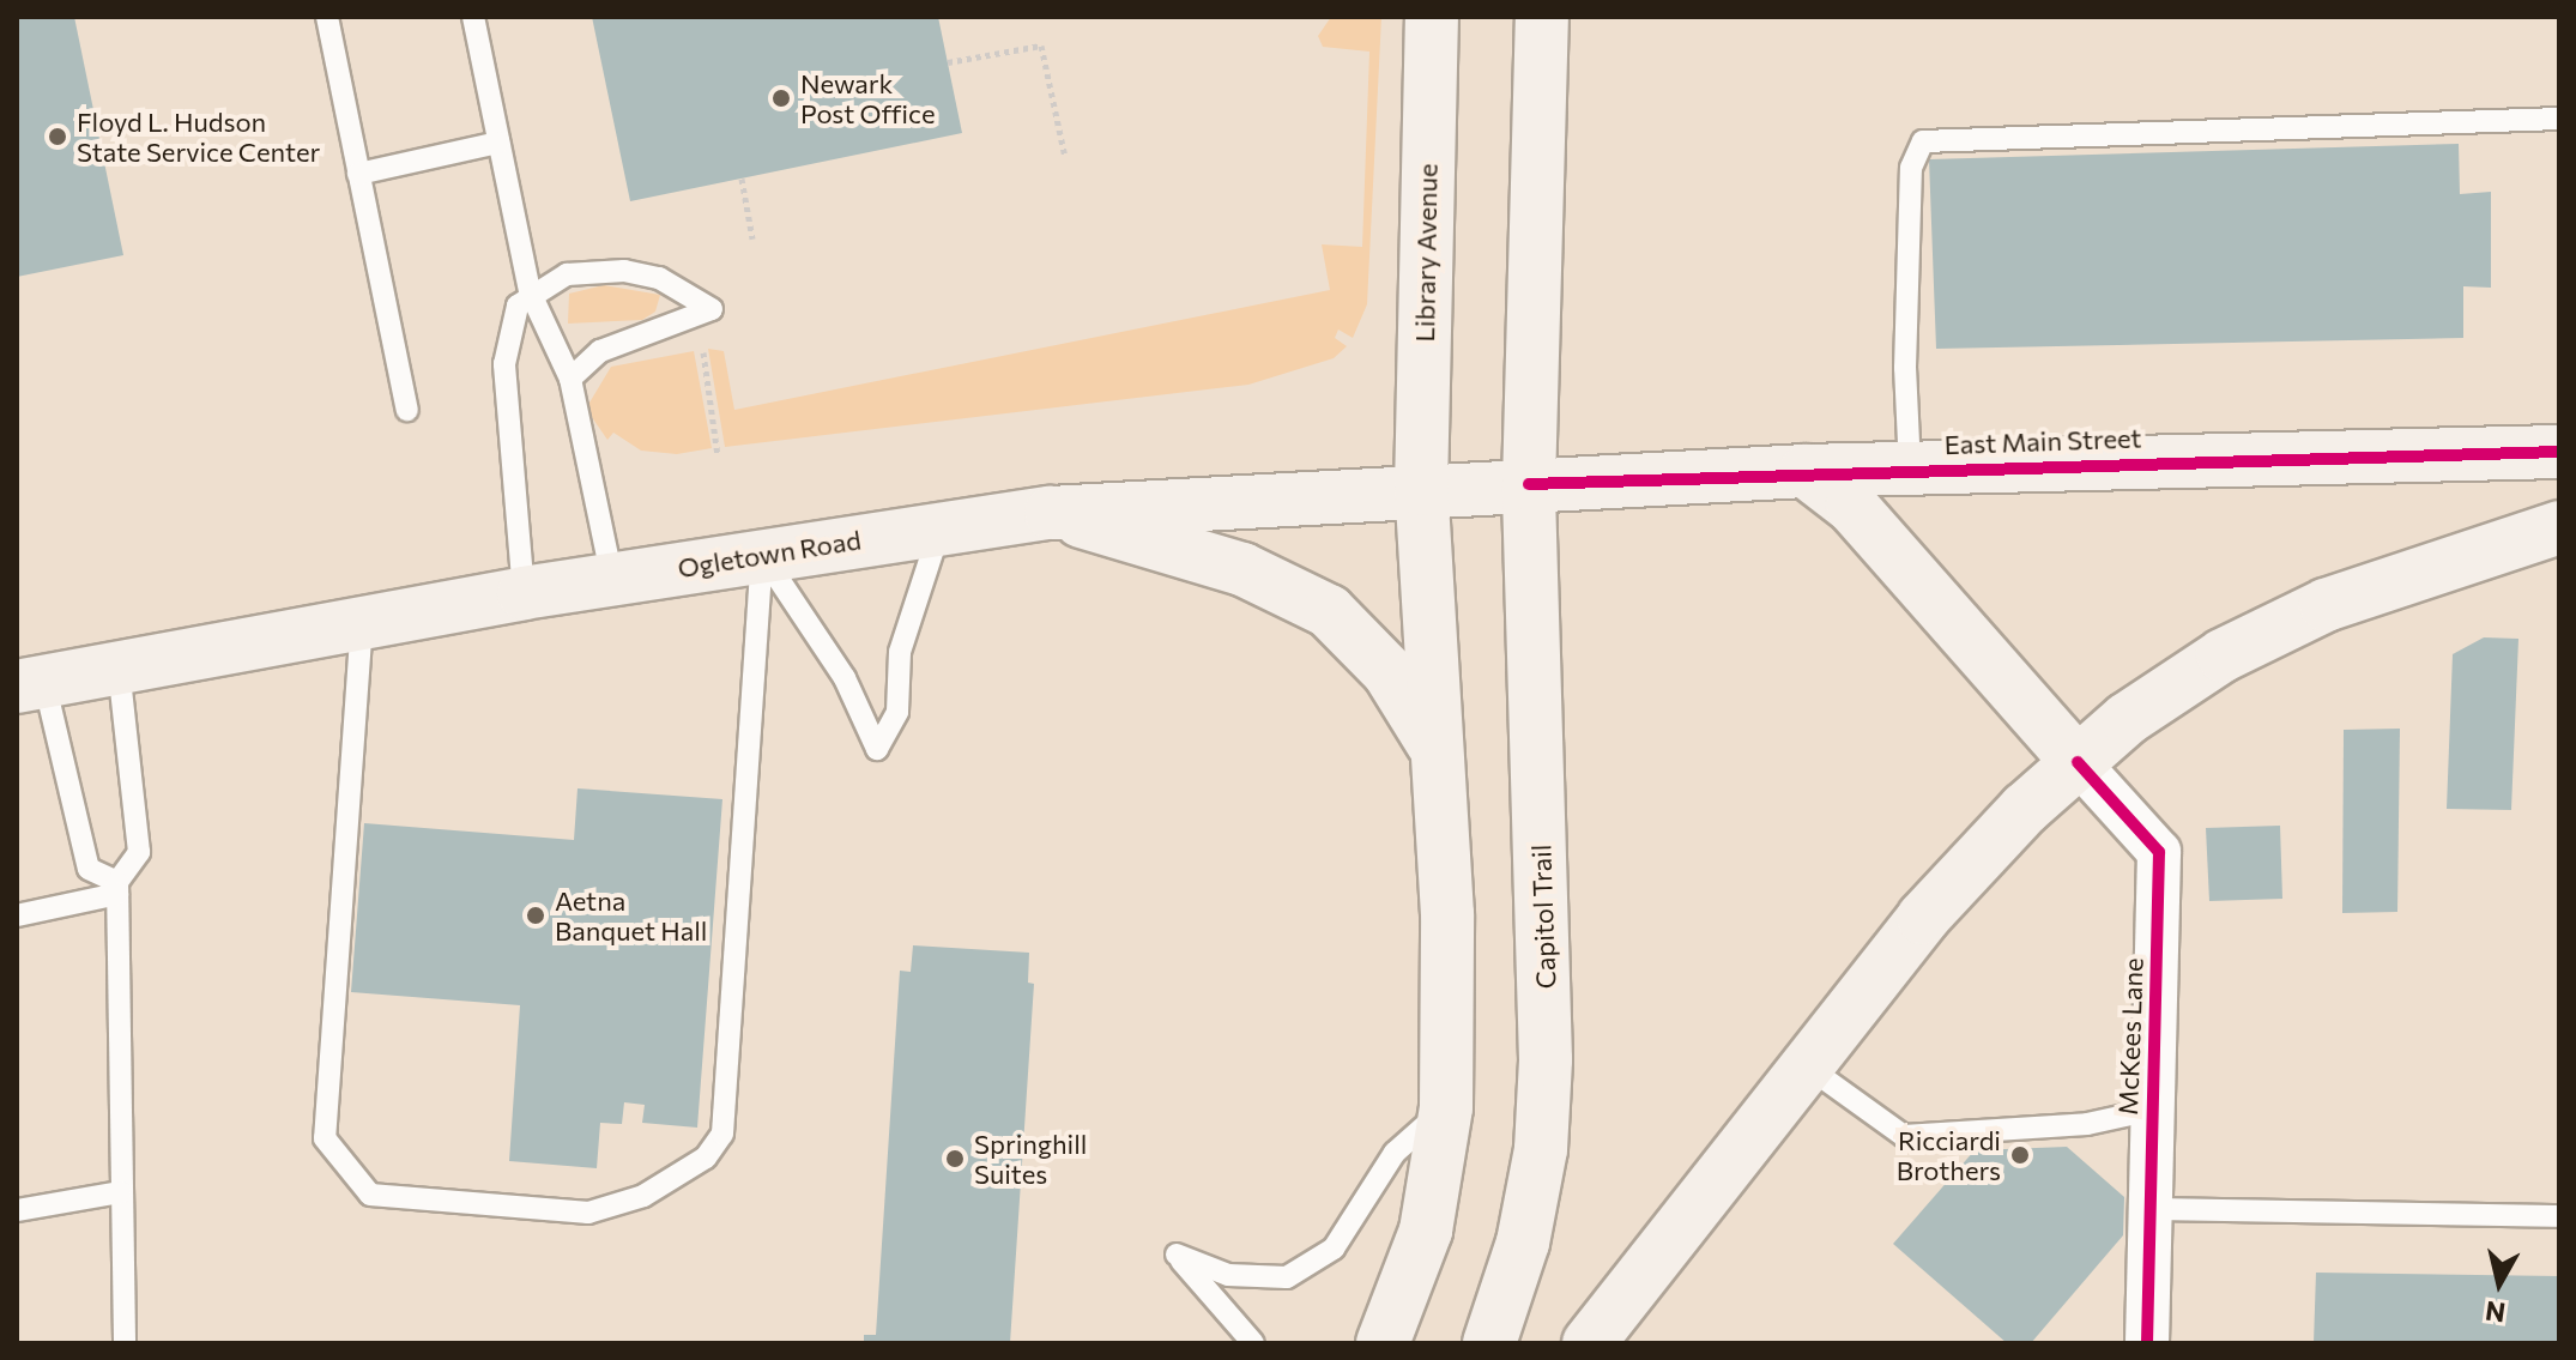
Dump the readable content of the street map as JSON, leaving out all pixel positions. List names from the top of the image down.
{
  "streets": {
    "main road": [
      "Library Avenue",
      "East Main Street",
      "Ogletown Road",
      "Capitol Trail"
    ],
    "street": ["McKees Lane"]
  },
  "crossings": [
    ["Library Avenue", "Ogletown Road"],
    ["East Main Street", "Ogletown Road"],
    ["East Main Street", "Capitol Trail"],
    ["Ogletown Road", "Capitol Trail"]
  ],
  "places": [
    "Newark Post Office",
    "Floyd L. Hudson State Service Center",
    "Aetna Banquet Hall",
    "Ricciardi Brothers",
    "Springhill Suites"
  ],
  "north": "bottom"
}
